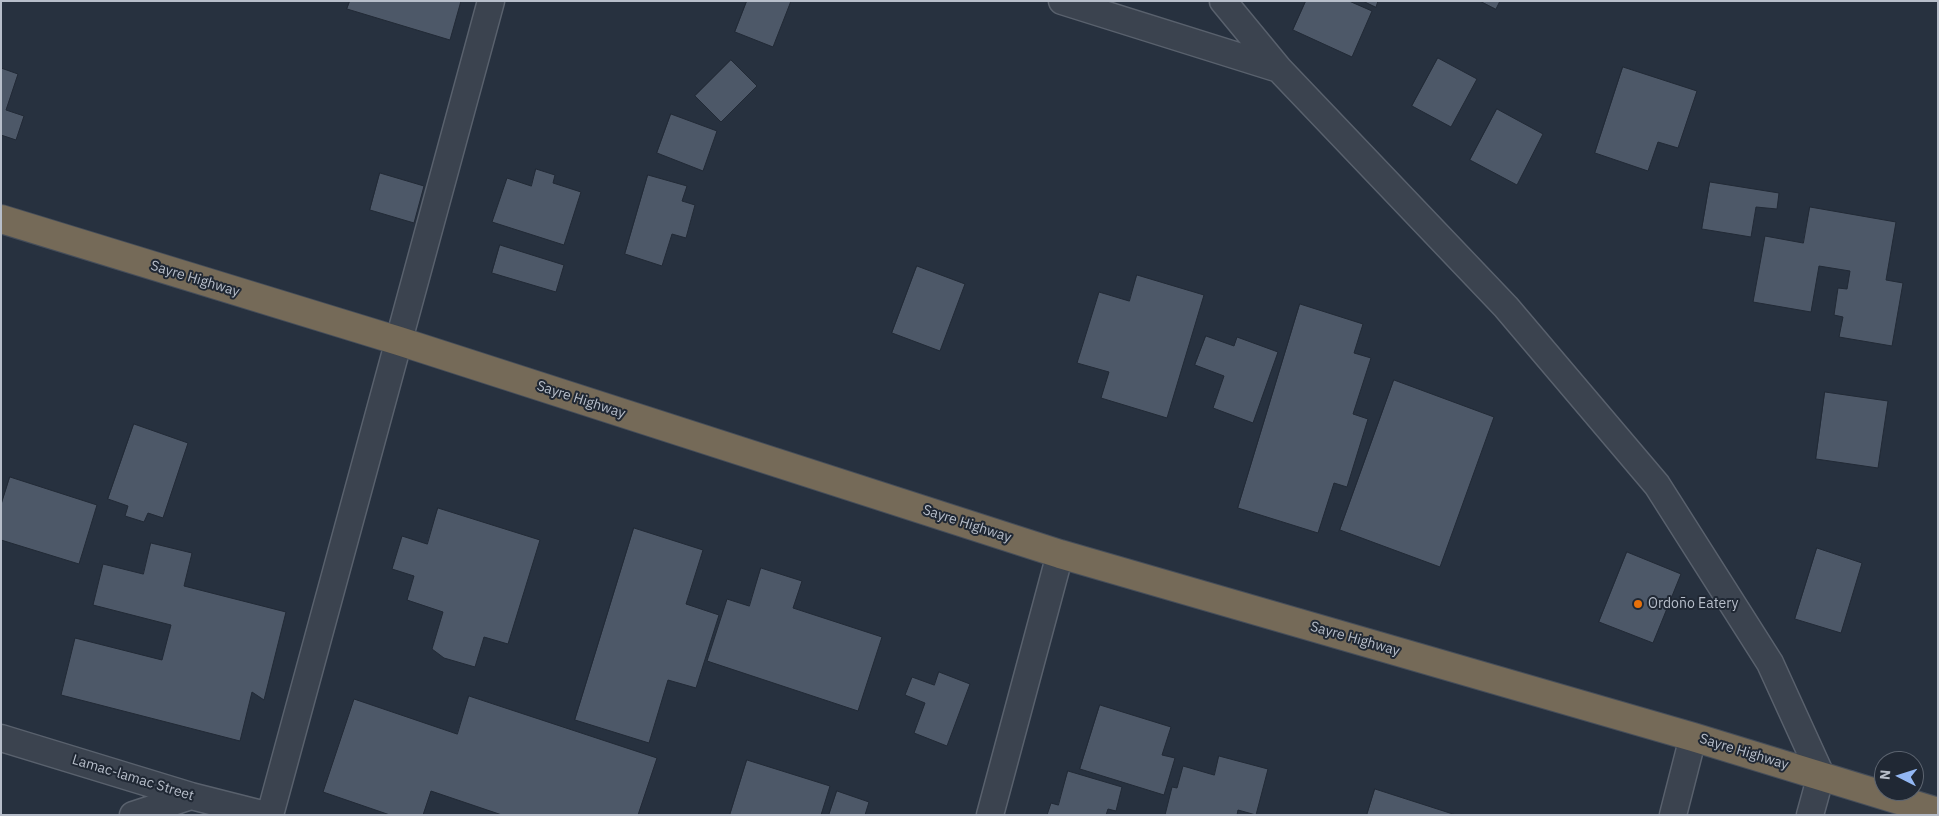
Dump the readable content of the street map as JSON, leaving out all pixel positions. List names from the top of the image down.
{
  "streets": {
    "highway": ["Sayre Highway"],
    "street": ["Lamac-lamac Street"]
  },
  "places": ["Ordoño Eatery"],
  "north": "left"
}
